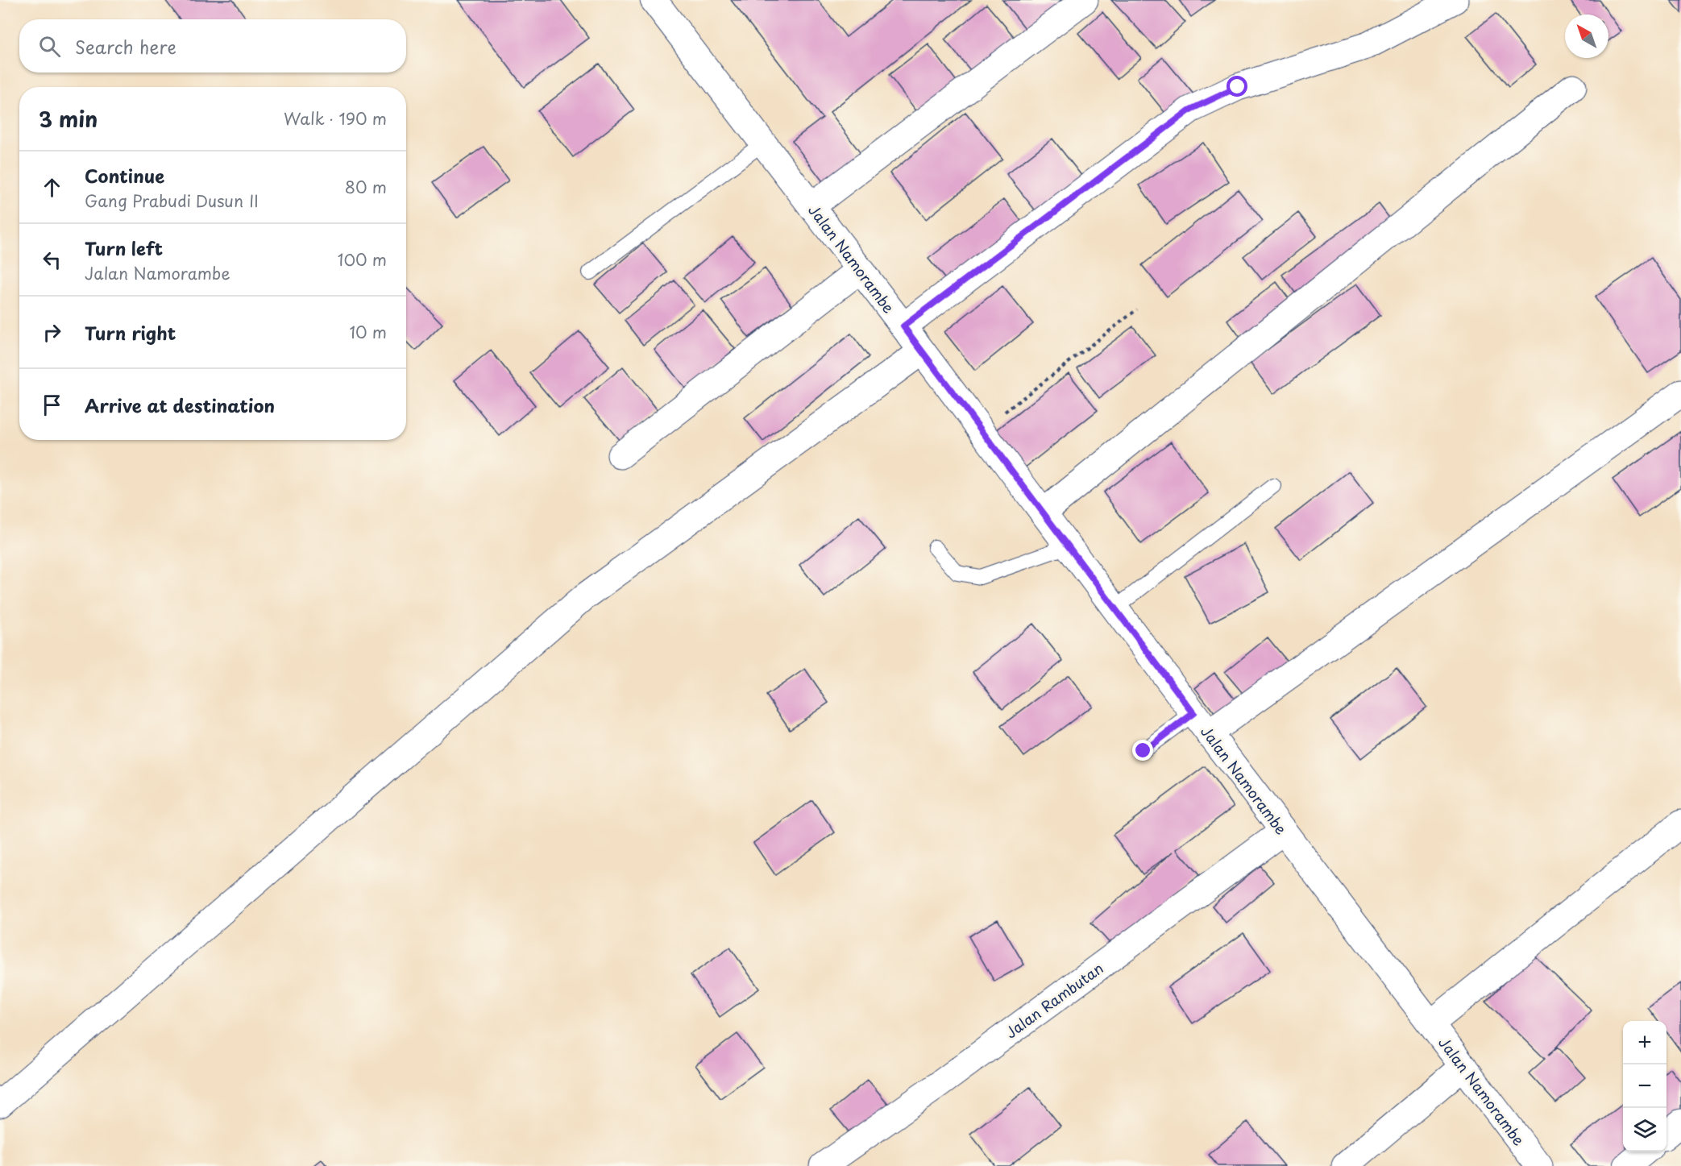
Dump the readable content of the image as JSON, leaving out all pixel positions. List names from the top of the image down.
{
  "streets": {
    "street": ["Jalan Namorambe", "Jalan Rambutan"]
  },
  "crossings": [
    ["Jalan Namorambe", "Jalan Rambutan"]
  ],
  "north": "top left",
  "page": {
    "search": "Search here",
    "heading": ["3 min", "Walk · 190 m"],
    "list": [
      ["Continue", "Gang Prabudi Dusun II", "80 m"],
      ["Turn left", "Jalan Namorambe", "100 m"],
      ["Turn right", "10 m"],
      "Arrive at destination"
    ],
    "map_buttons": ["+", "−"]
  }
}
